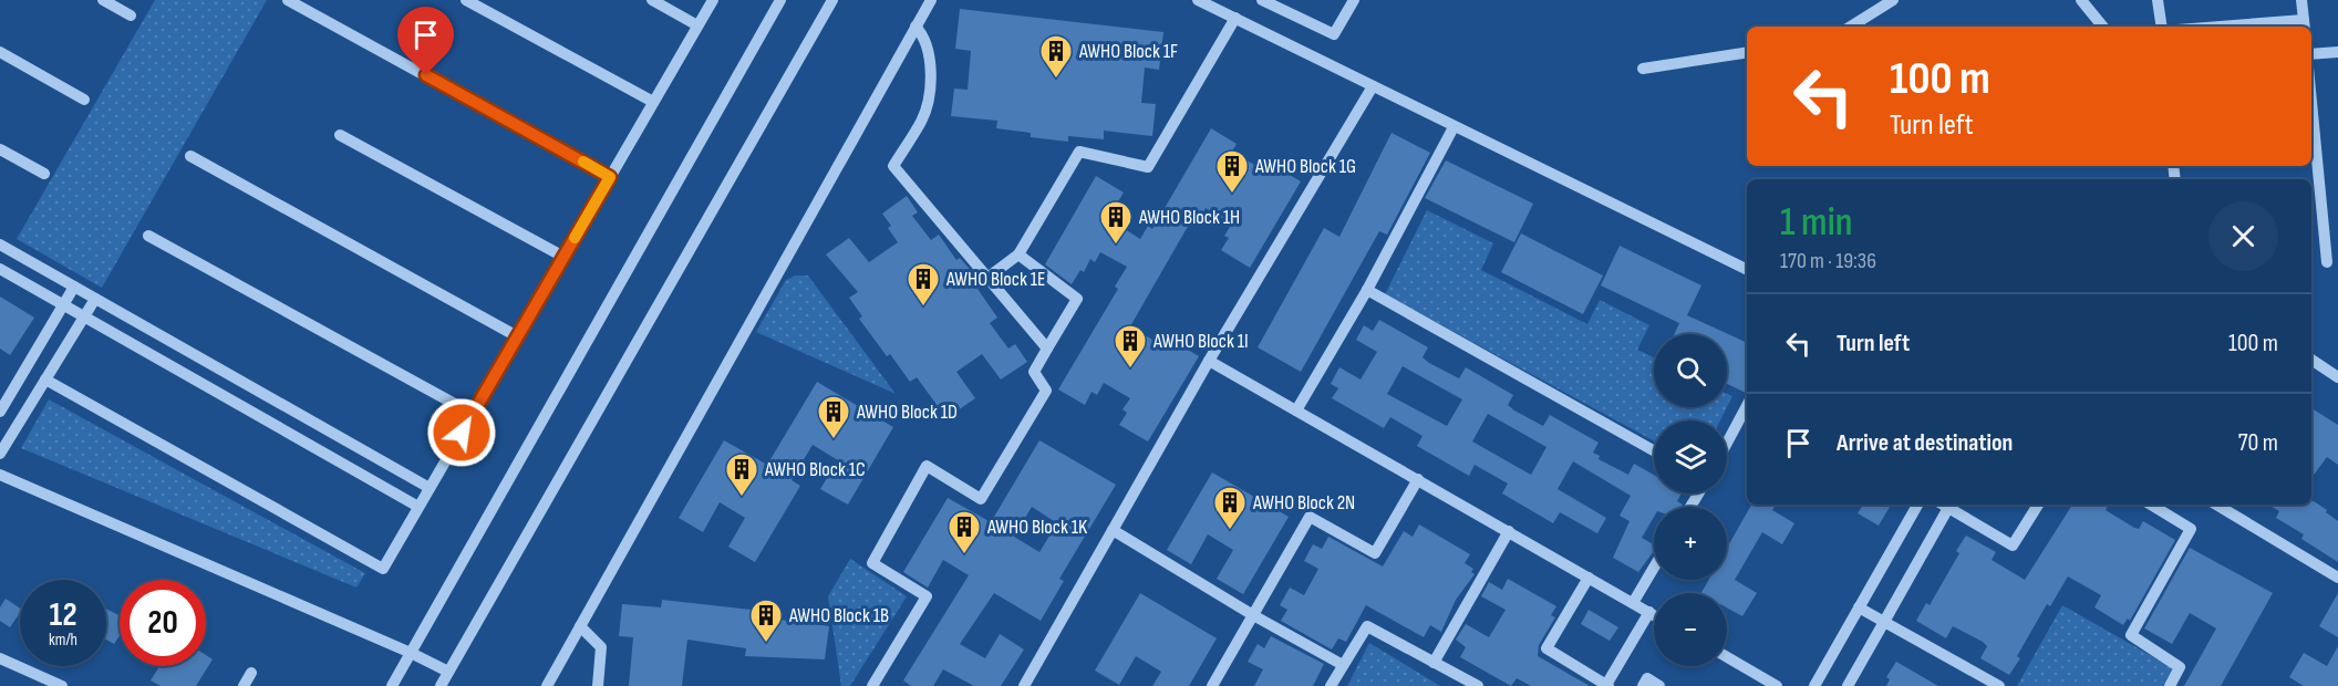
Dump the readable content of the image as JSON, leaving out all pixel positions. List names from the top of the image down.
{
  "places": {
    "building": [
      "AWHO Block 1F",
      "AWHO Block 1G",
      "AWHO Block 1H",
      "AWHO Block 1E",
      "AWHO Block 1I",
      "AWHO Block 1D",
      "AWHO Block 1C",
      "AWHO Block 2N",
      "AWHO Block 1K",
      "AWHO Block 1B"
    ]
  },
  "page": {
    "turn": ["100 m", "Turn left"],
    "heading": ["1 min", "170 m · 19:36"],
    "list": [
      {
        "name": "Turn left",
        "value": "100 m"
      },
      {
        "name": "Arrive at destination",
        "value": "70 m"
      }
    ],
    "map_buttons": ["+", "−"],
    "speed": "12 km/h",
    "limit": "20"
  }
}
